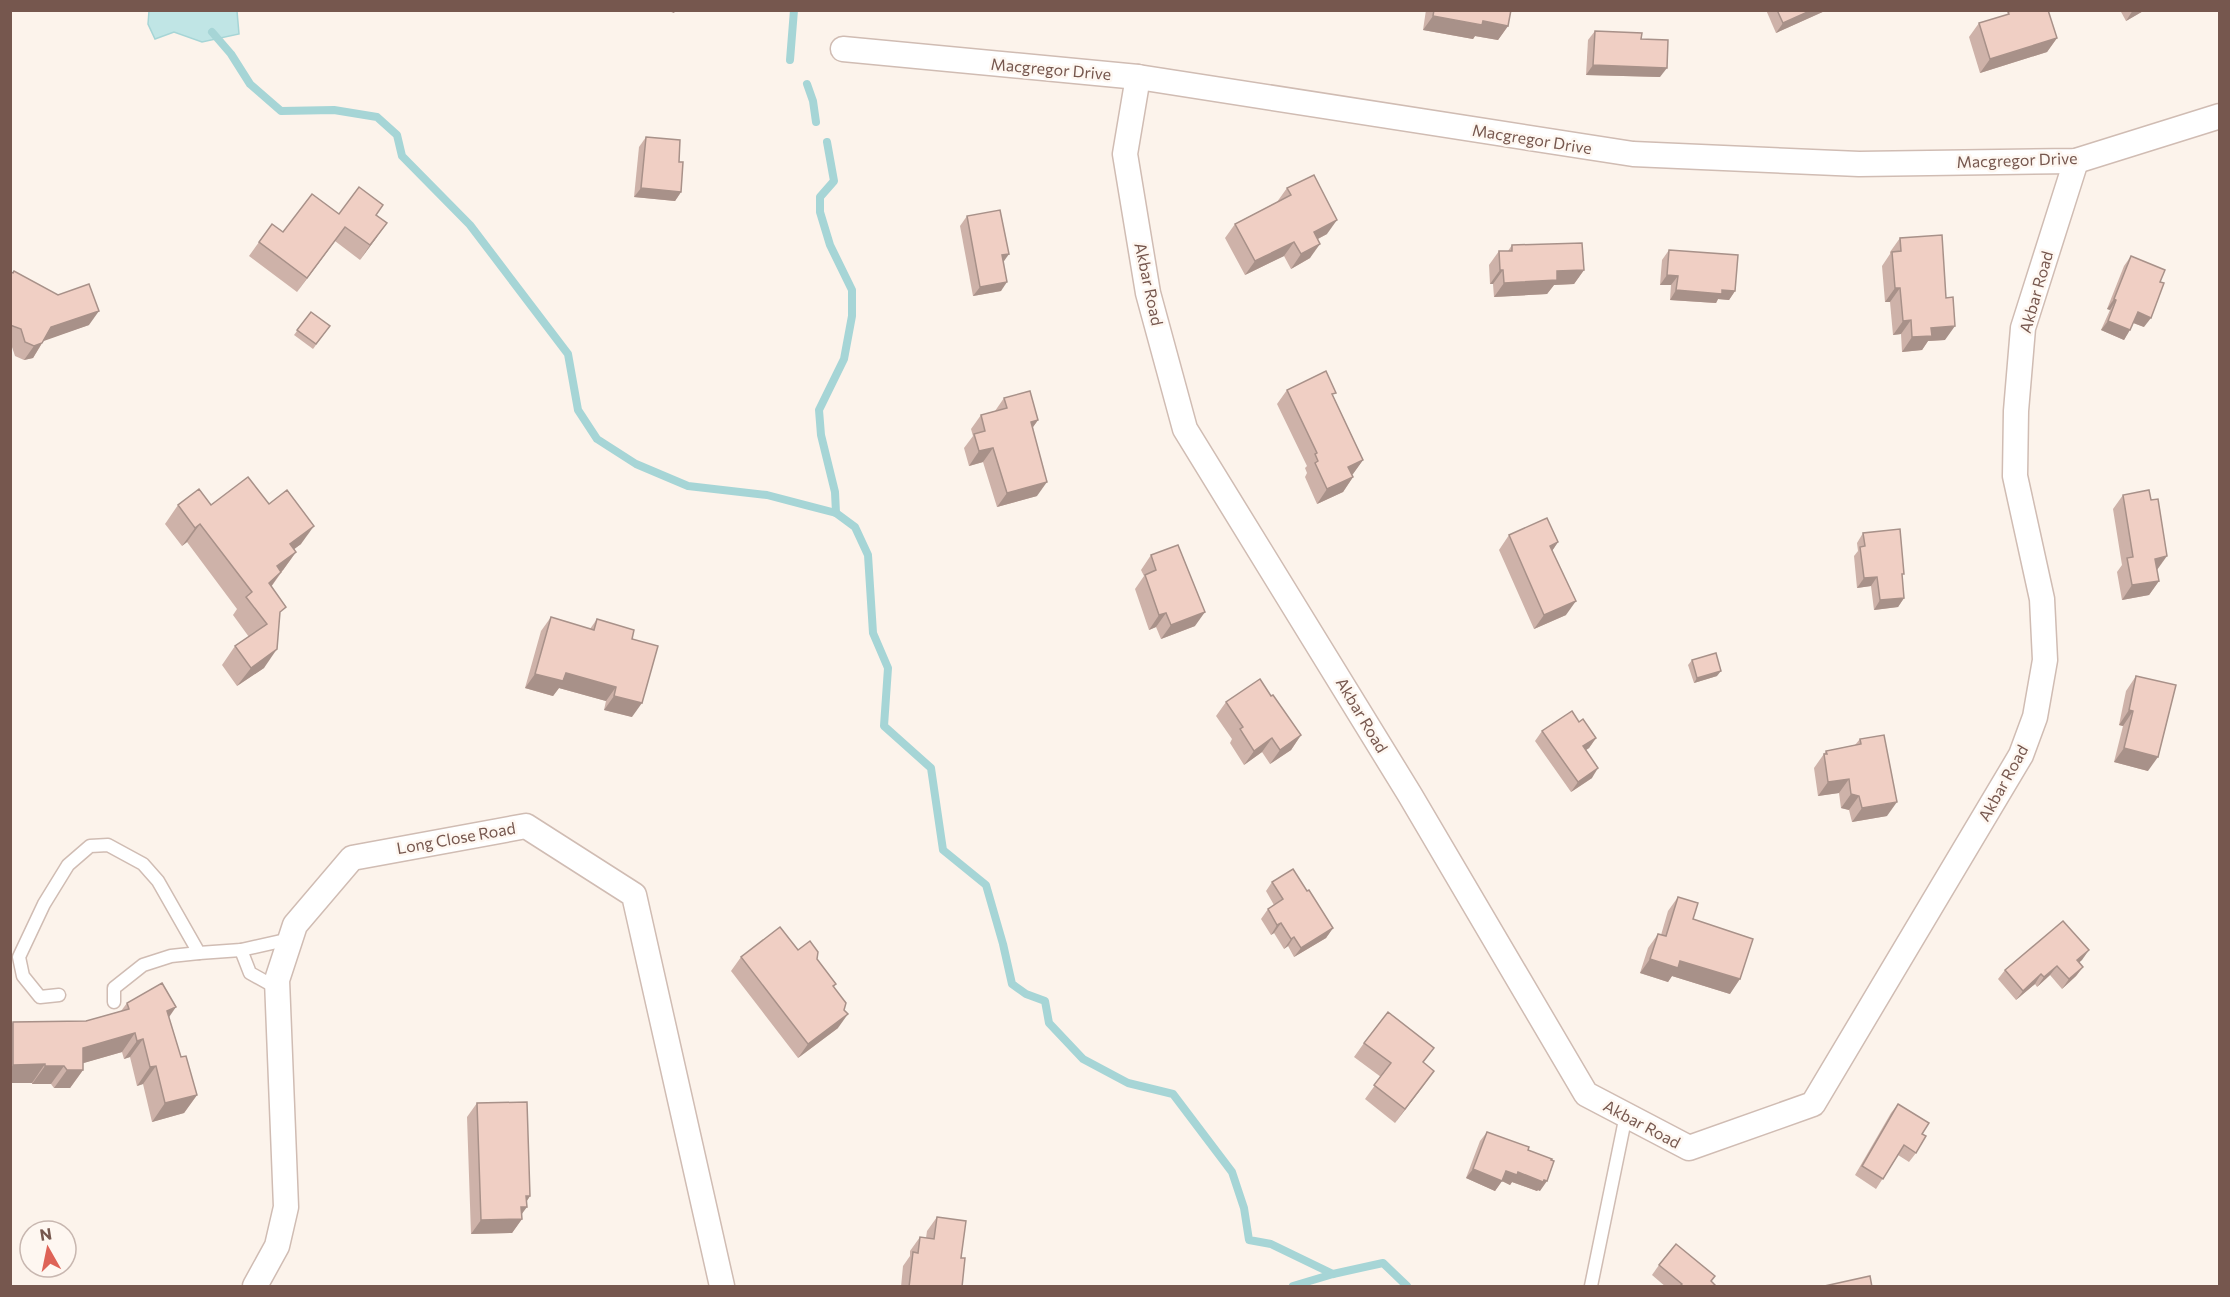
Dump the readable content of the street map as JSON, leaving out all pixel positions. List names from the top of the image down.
{
  "streets": {
    "street": ["Macgregor Drive", "Akbar Road", "Long Close Road"]
  },
  "crossings": [
    ["Macgregor Drive", "Akbar Road"]
  ],
  "north": "top"
}
